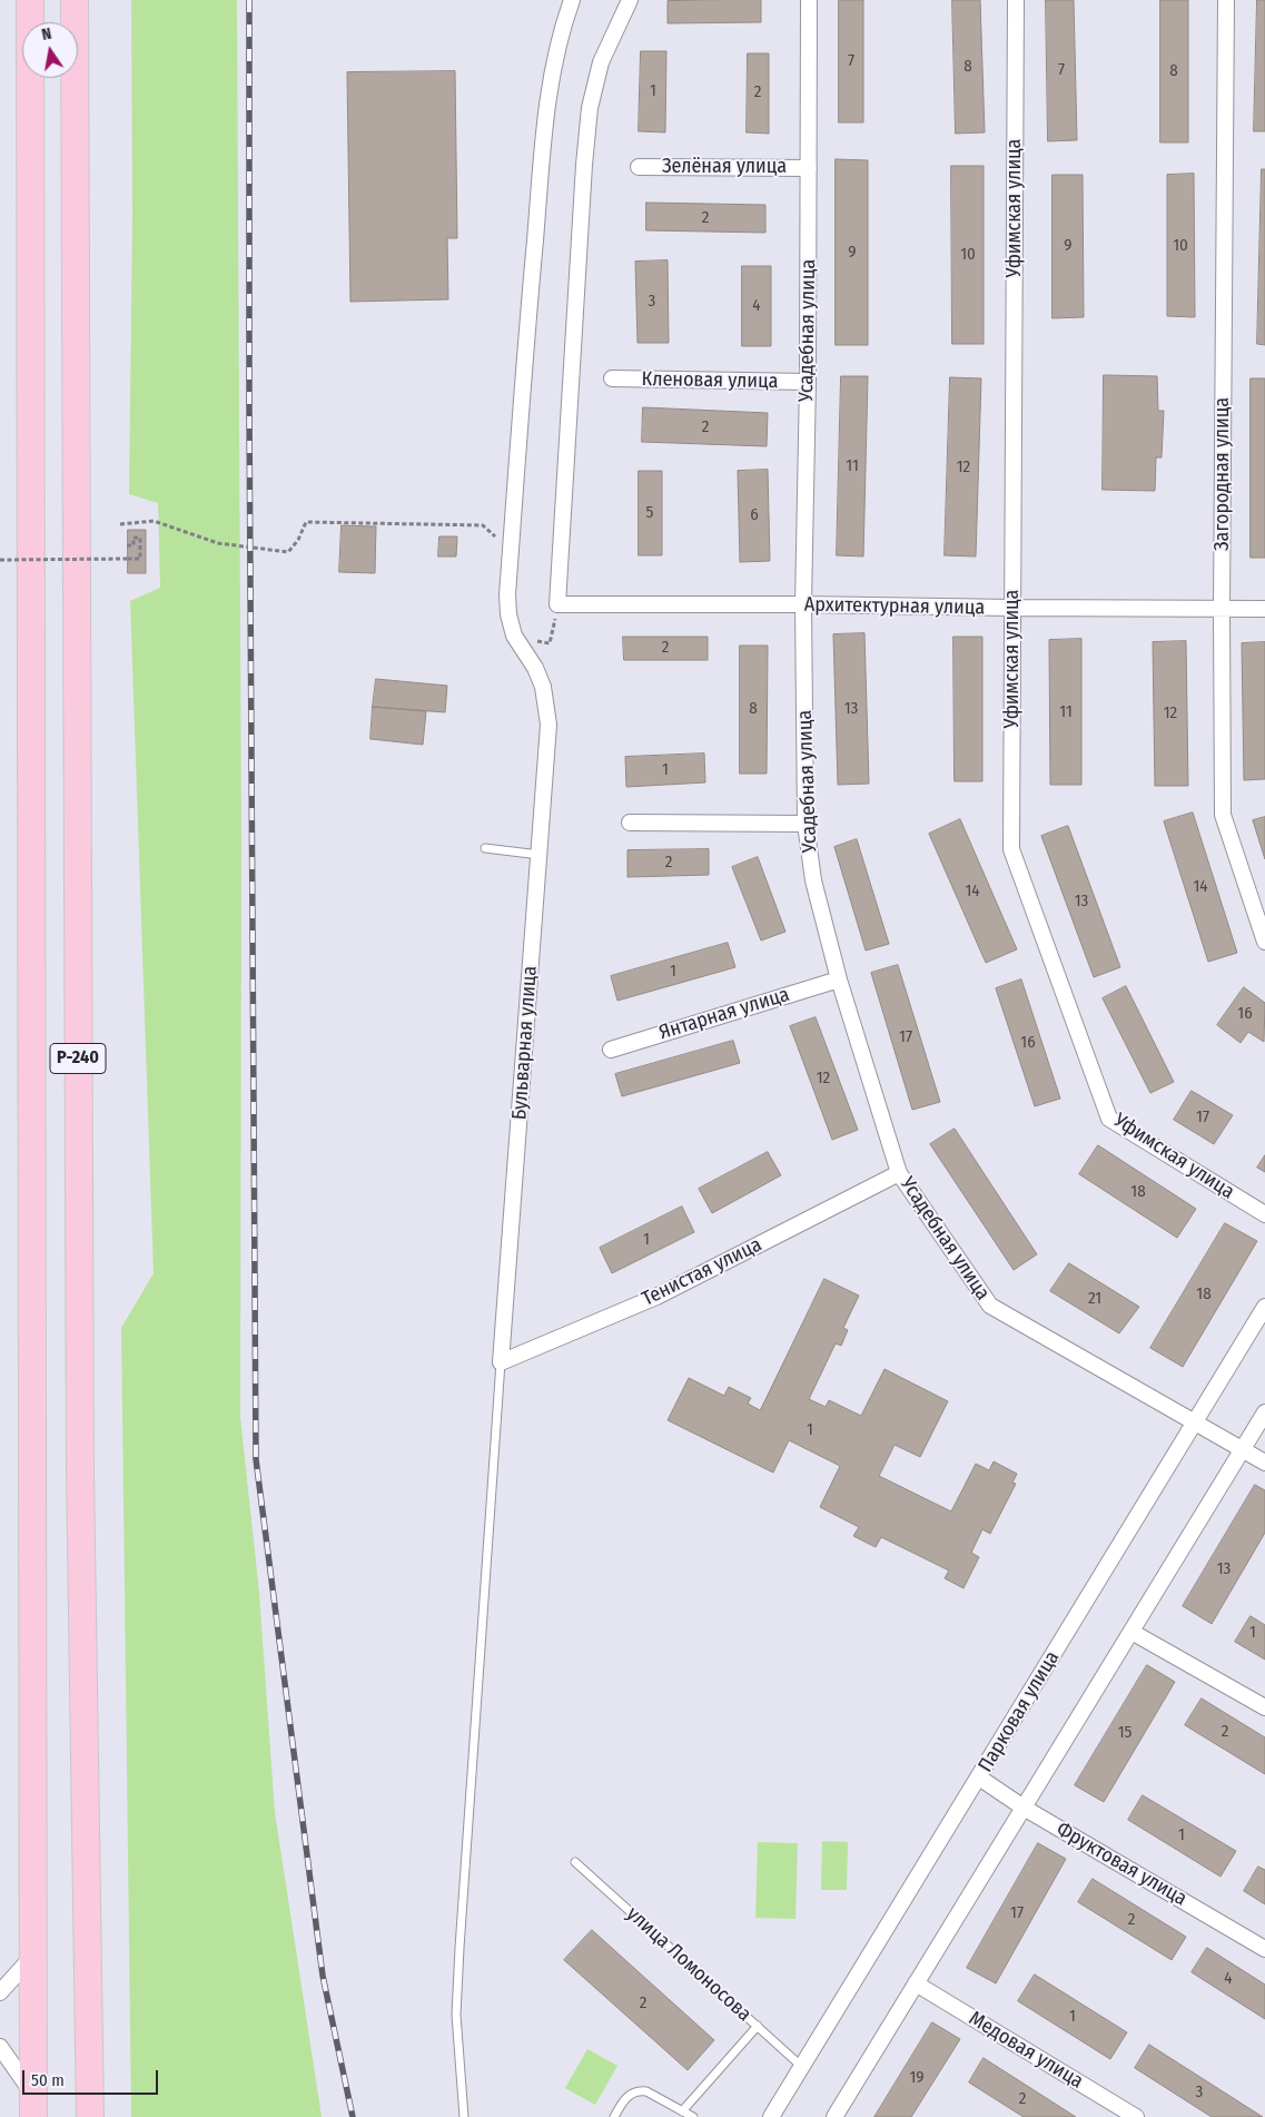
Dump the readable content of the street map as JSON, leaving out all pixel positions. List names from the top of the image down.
{
  "streets": {
    "highway": ["Р-240"],
    "street": [
      "Зелёная улица",
      "Уфимская улица",
      "Усадебная улица",
      "Кленовая улица",
      "Загородная улица",
      "Архитектурная улица",
      "Янтарная улица",
      "Бульварная улица",
      "Тенистая улица",
      "Парковая улица",
      "Фруктовая улица",
      "Медовая улица"
    ],
    "lane": ["улица Ломоносова"]
  },
  "crossings": [
    ["Зелёная улица", "Усадебная улица"],
    ["Уфимская улица", "Архитектурная улица"],
    ["Усадебная улица", "Кленовая улица"],
    ["Усадебная улица", "Архитектурная улица"],
    ["Усадебная улица", "Янтарная улица"],
    ["Усадебная улица", "Тенистая улица"],
    ["Усадебная улица", "Парковая улица"],
    ["Загородная улица", "Архитектурная улица"],
    ["Бульварная улица", "Тенистая улица"],
    ["Парковая улица", "Фруктовая улица"],
    ["Парковая улица", "улица Ломоносова"]
  ],
  "house_numbers": [
    "7",
    "8",
    "7",
    "8",
    "1",
    "2",
    "2",
    "9",
    "10",
    "9",
    "10",
    "3",
    "4",
    "2",
    "11",
    "12",
    "5",
    "6",
    "2",
    "8",
    "13",
    "11",
    "12",
    "1",
    "2",
    "14",
    "14",
    "13",
    "1",
    "16",
    "17",
    "16",
    "12",
    "17",
    "18",
    "1",
    "18",
    "21",
    "1",
    "13",
    "1",
    "2",
    "15",
    "1",
    "17",
    "2",
    "4",
    "2",
    "1",
    "19",
    "3",
    "2"
  ],
  "scale_bar": "50 m",
  "north": "top"
}
